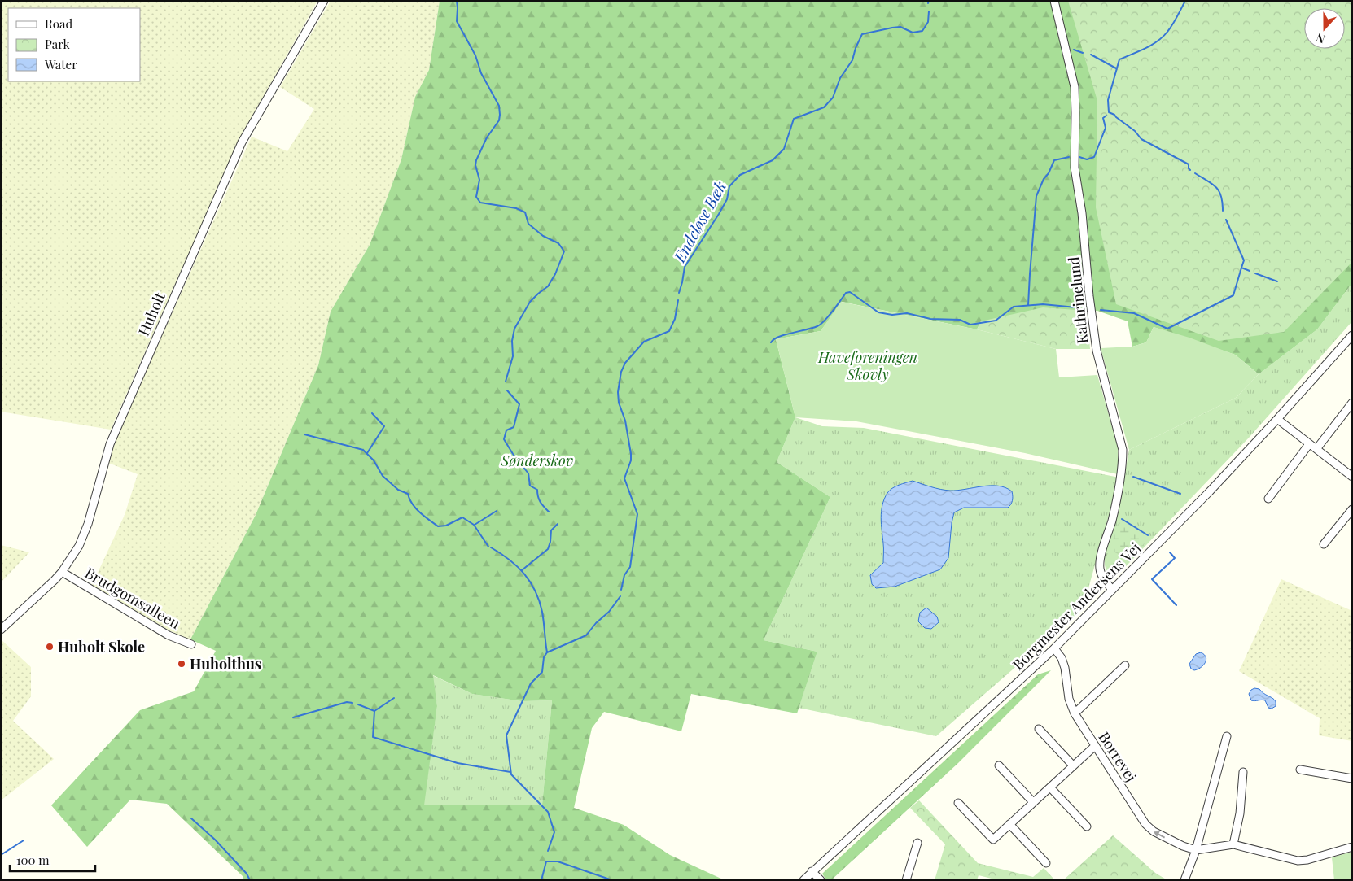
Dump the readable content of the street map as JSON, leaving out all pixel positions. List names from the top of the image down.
{
  "streets": {
    "street": [
      "Kathrinelund",
      "Huholt",
      "Brudgomsalleen",
      "Borgmester Andersens Vej",
      "Borrevej"
    ]
  },
  "crossings": [
    ["Kathrinelund", "Borgmester Andersens Vej"],
    ["Huholt", "Brudgomsalleen"],
    ["Borgmester Andersens Vej", "Borrevej"]
  ],
  "water": ["Endeløse Bæk"],
  "parks": ["Haveforeningen Skovly", "Sønderskov"],
  "places": ["Huholt Skole", "Huholthus"],
  "legend": ["Road", "Park", "Water"],
  "scale_bar": "100 m",
  "north": "bottom"
}
